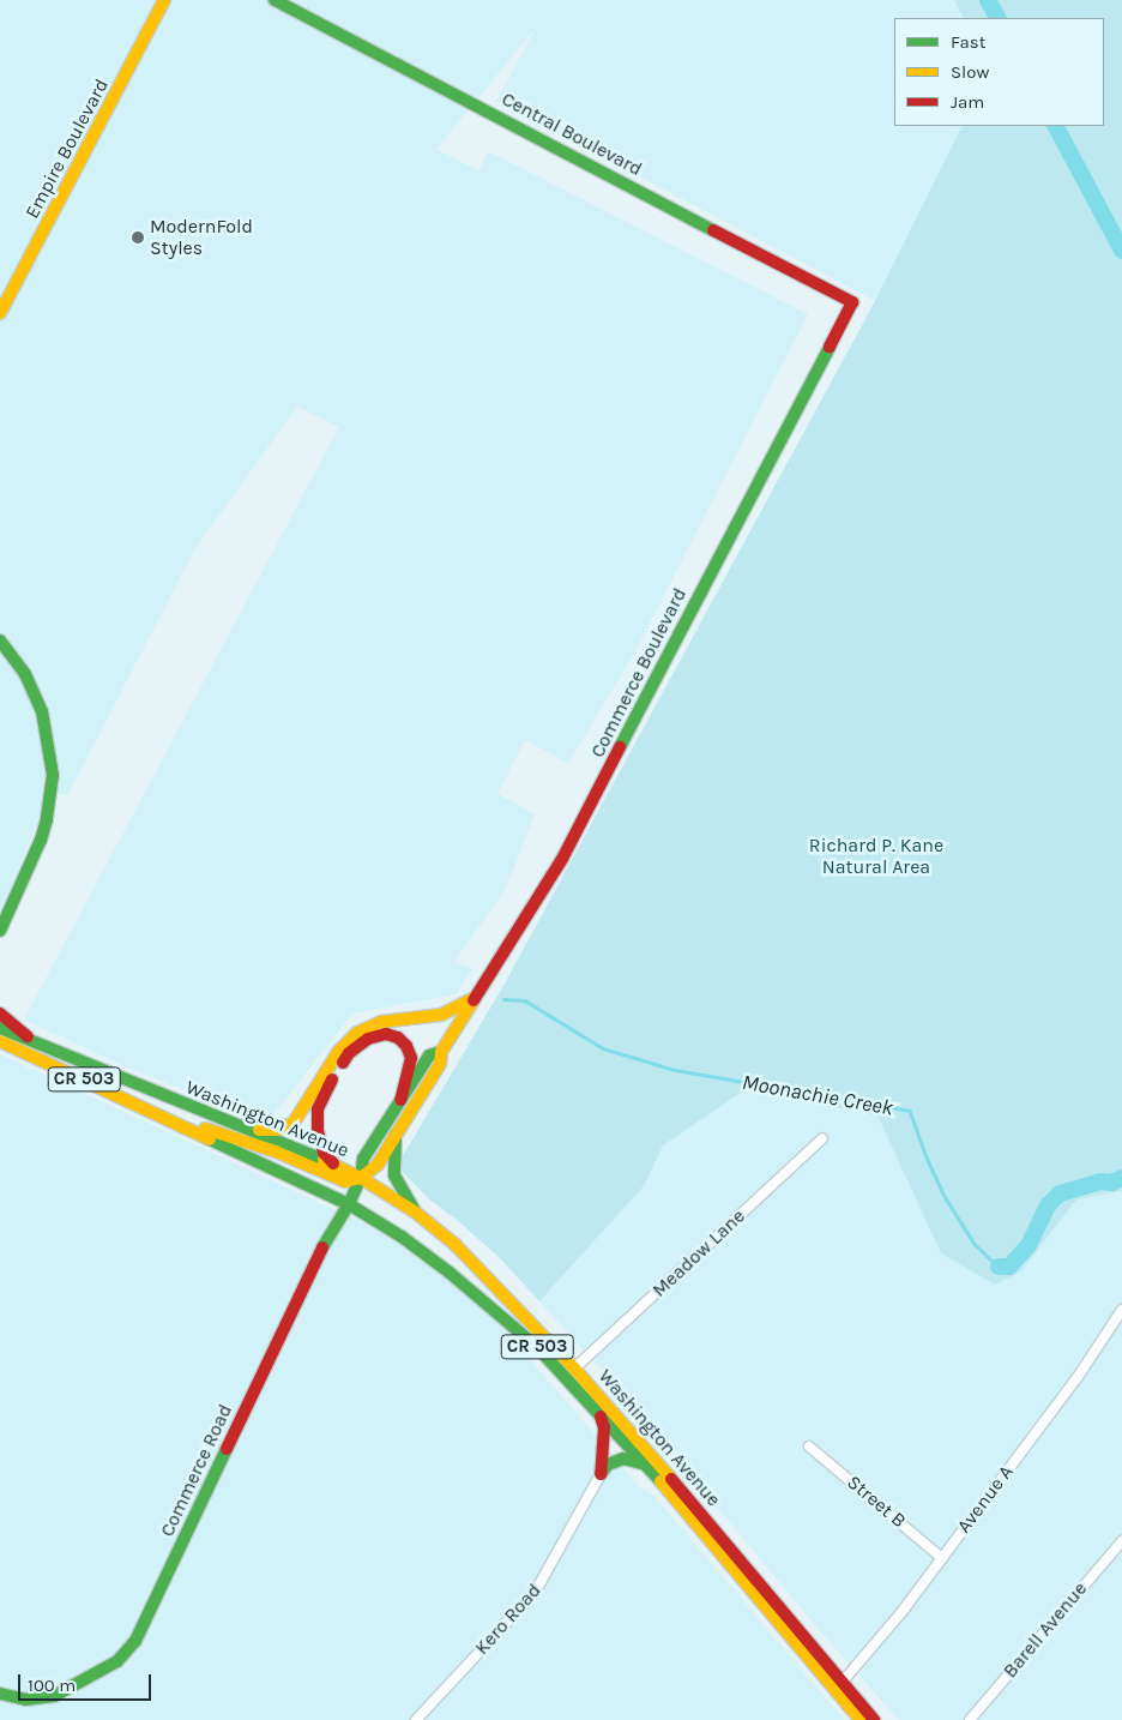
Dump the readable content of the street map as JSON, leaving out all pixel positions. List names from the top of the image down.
{
  "streets": {
    "main road": [
      "Central Boulevard",
      "Empire Boulevard",
      "Commerce Boulevard",
      "CR 503",
      "Washington Avenue",
      "Commerce Road"
    ],
    "street": [
      "Meadow Lane",
      "Avenue A",
      "Street B",
      "Kero Road",
      "Barell Avenue"
    ]
  },
  "crossings": [
    ["Central Boulevard", "Commerce Boulevard"],
    ["Commerce Boulevard", "Washington Avenue"],
    ["Commerce Boulevard", "Commerce Road"],
    ["Washington Avenue", "Meadow Lane"],
    ["Washington Avenue", "Commerce Road"],
    ["Washington Avenue", "Avenue A"],
    ["Avenue A", "Street B"]
  ],
  "water": ["Moonachie Creek"],
  "parks": ["Richard P. Kane Natural Area"],
  "places": ["ModernFold Styles"],
  "legend": ["Fast", "Slow", "Jam"],
  "scale_bar": "100 m"
}
